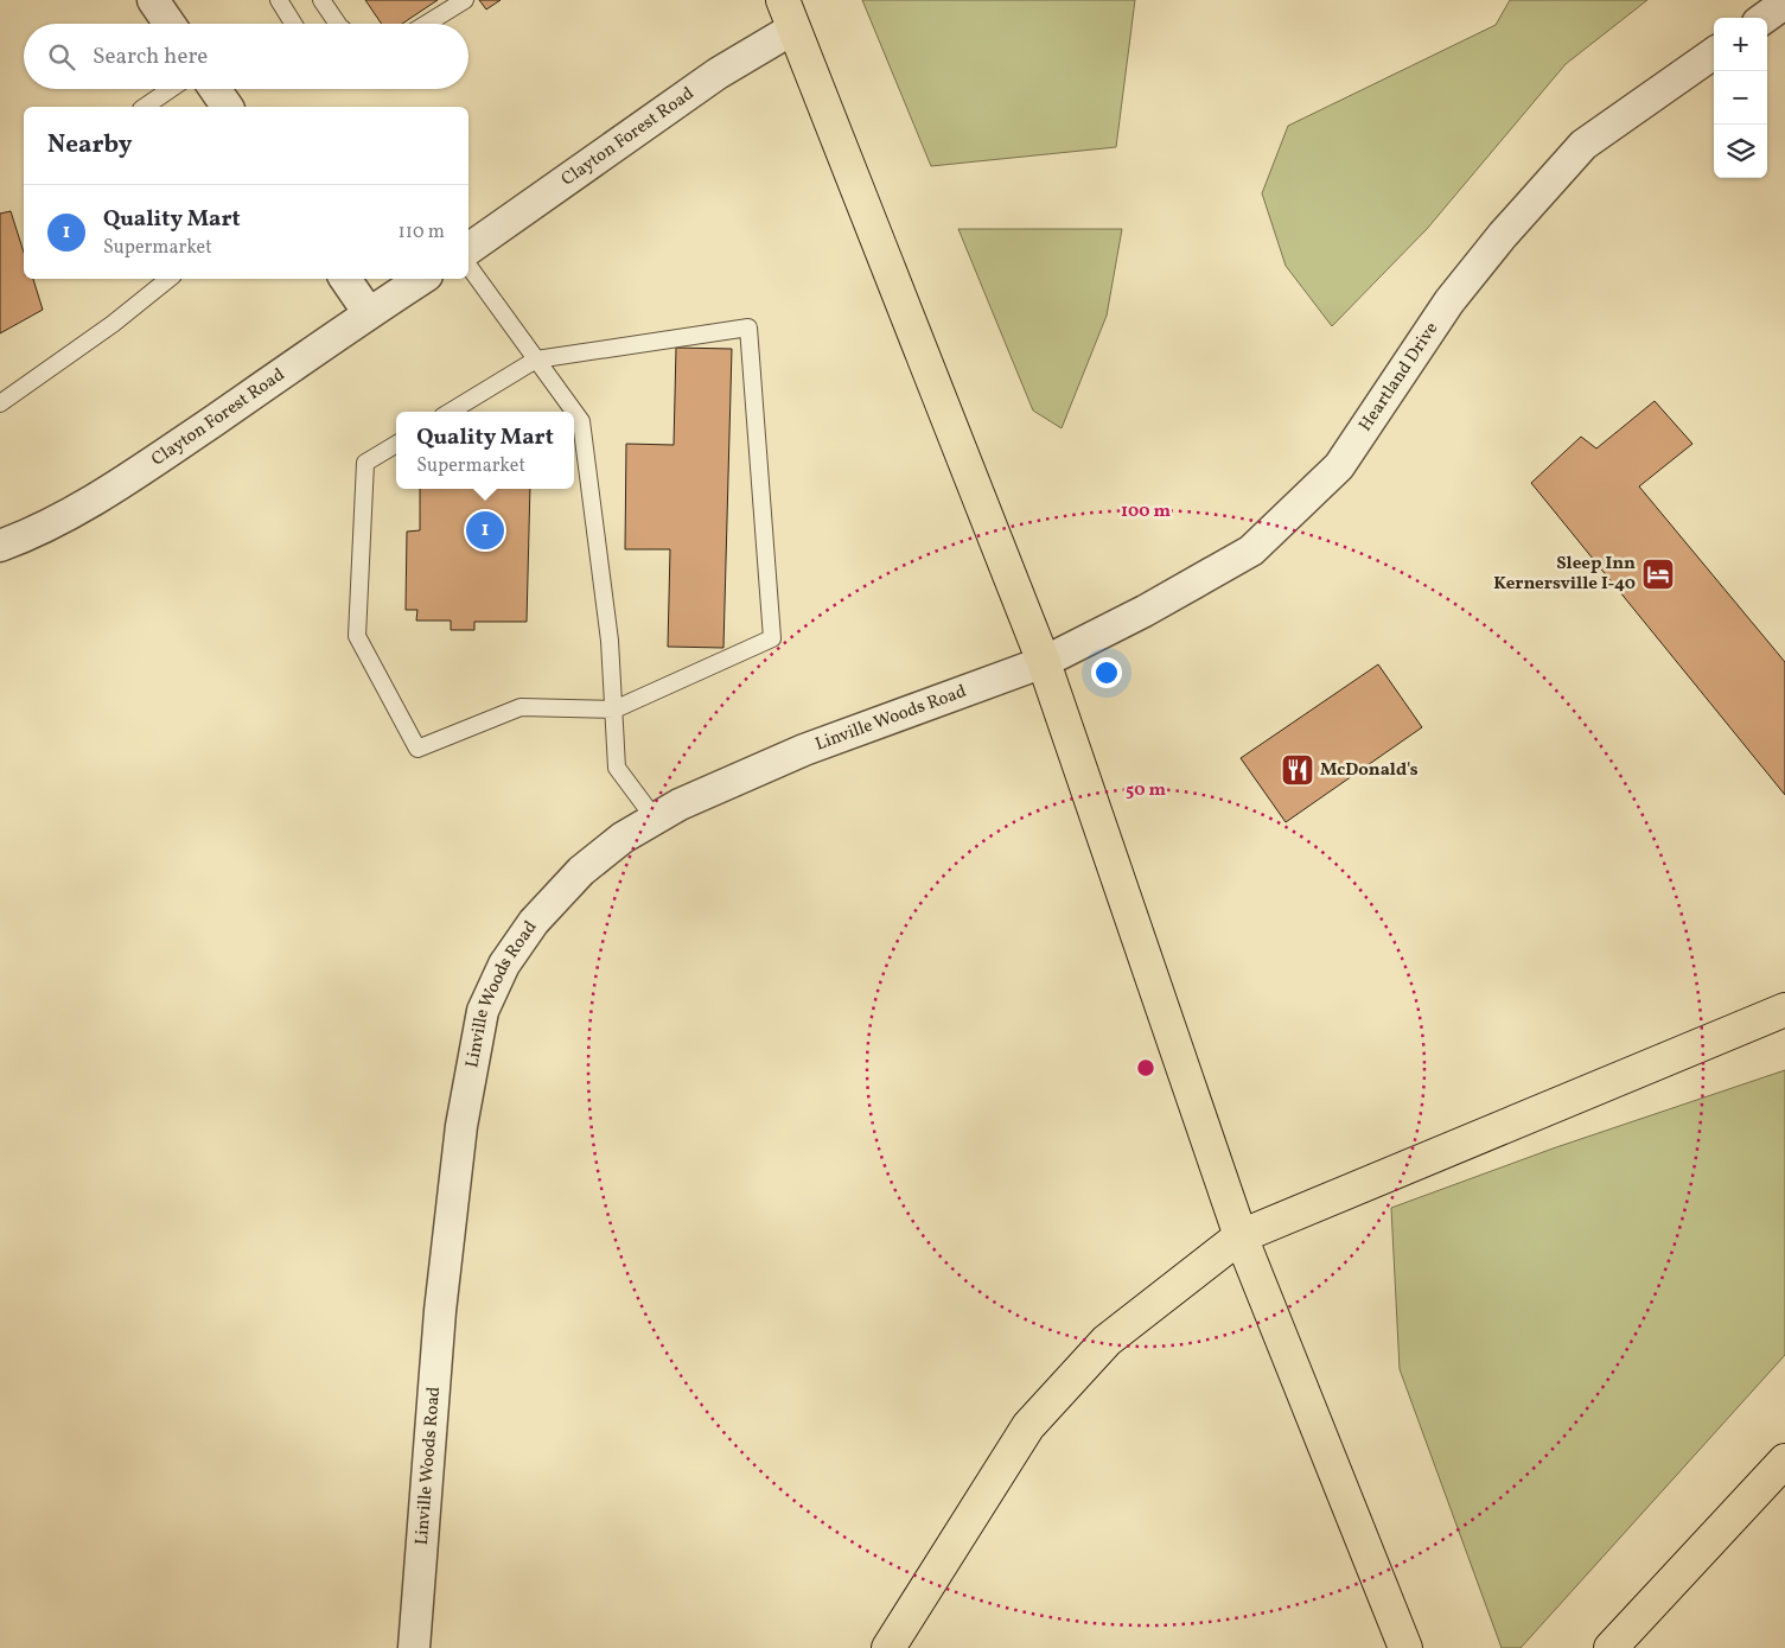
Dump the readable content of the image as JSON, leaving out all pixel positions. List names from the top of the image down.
{
  "streets": {
    "street": ["Clayton Forest Road", "Heartland Drive", "Linville Woods Road"]
  },
  "crossings": [
    ["Heartland Drive", "Linville Woods Road"]
  ],
  "places": {
    "hotel": ["Sleep Inn Kernersville I-40"],
    "restaurant": ["McDonald's"]
  },
  "page": {
    "map_buttons": ["+", "−"],
    "search": "Search here",
    "heading": "Nearby",
    "list": [
      {
        "mark": "1",
        "name": "Quality Mart",
        "note": "Supermarket",
        "value": "110 m"
      }
    ],
    "popup": ["Quality Mart", "Supermarket"],
    "pins": "1"
  },
  "rings": ["100 m", "50 m"]
}
